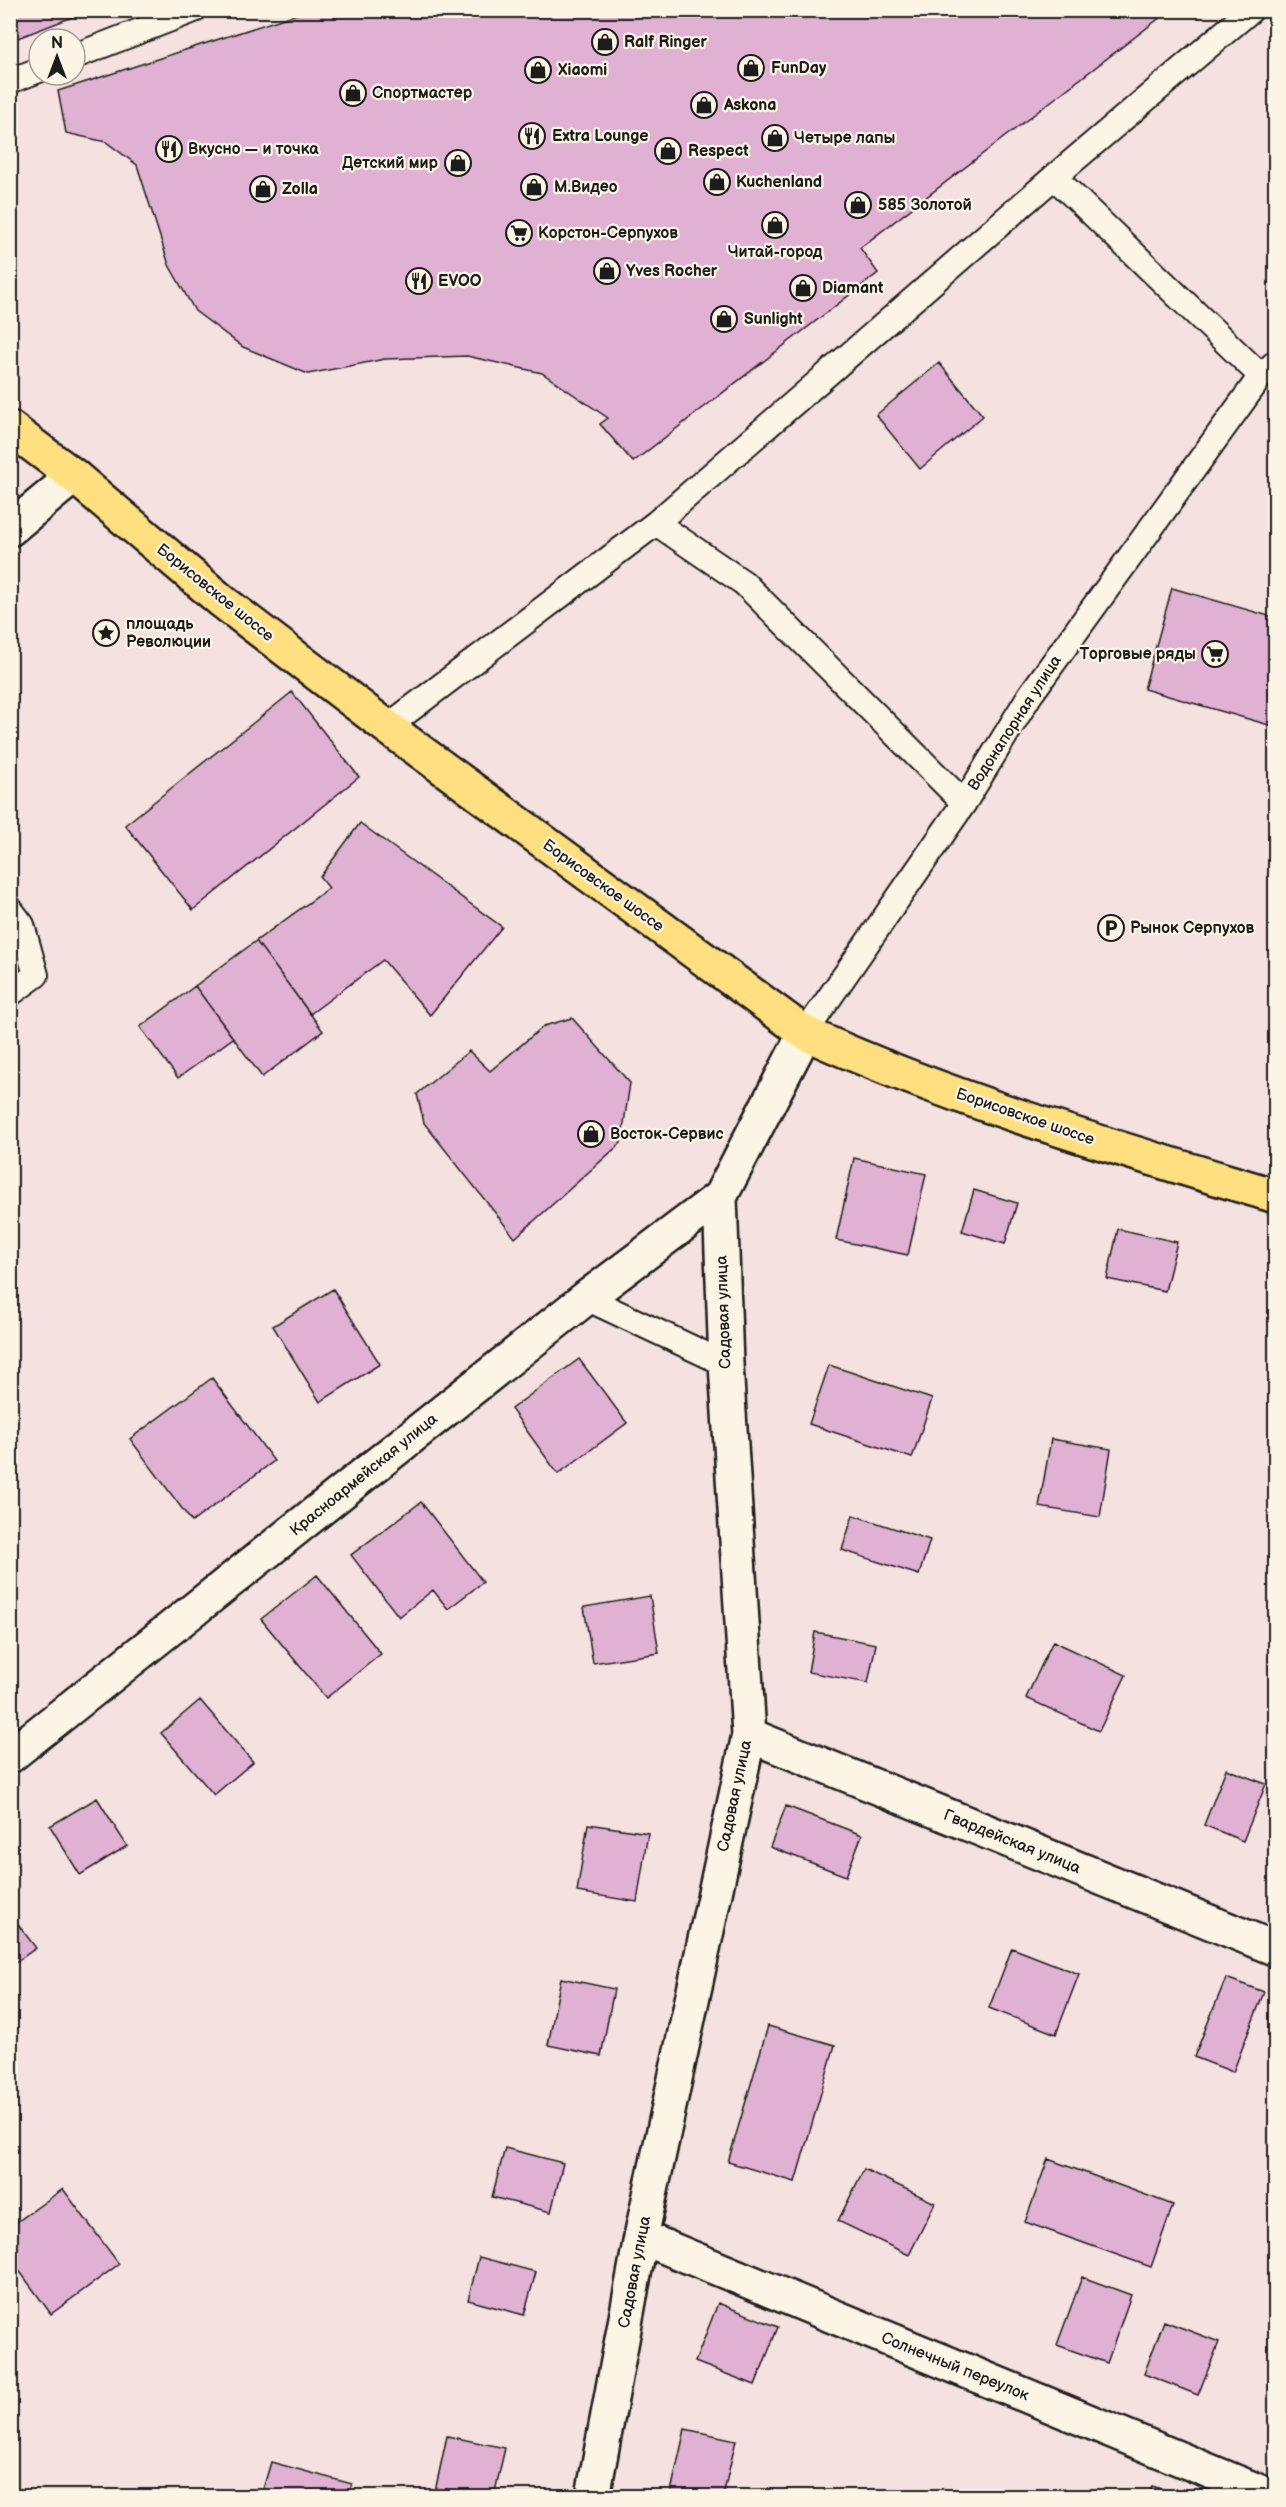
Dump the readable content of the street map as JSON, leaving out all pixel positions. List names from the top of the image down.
{
  "streets": {
    "main road": ["Борисовское шоссе"],
    "street": [
      "Садовая улица",
      "Красноармейская улица",
      "Гвардейская улица",
      "Солнечный переулок"
    ],
    "lane": ["Водонапорная улица"]
  },
  "crossings": [
    ["Борисовское шоссе", "Водонапорная улица"],
    ["Борисовское шоссе", "Садовая улица"],
    ["Водонапорная улица", "Садовая улица"],
    ["Садовая улица", "Красноармейская улица"],
    ["Садовая улица", "Гвардейская улица"],
    ["Садовая улица", "Солнечный переулок"]
  ],
  "places": {
    "shop": [
      "Ralf Ringer",
      "FunDay",
      "Xiaomi",
      "Спортмастер",
      "Askona",
      "Четыре лапы",
      "Respect",
      "Детский мир",
      "Kuchenland",
      "М.Видео",
      "Zolla",
      "585 Золотой",
      "Читай-город",
      "Yves Rocher",
      "Diamant",
      "Sunlight",
      "Восток-Сервис"
    ],
    "restaurant": ["Extra Lounge", "Вкусно — и точка", "EVOO"],
    "supermarket": ["Корстон-Серпухов", "Торговые ряды"],
    "place": ["площадь Революции"],
    "parking": ["Рынок Серпухов"]
  },
  "north": "top"
}
